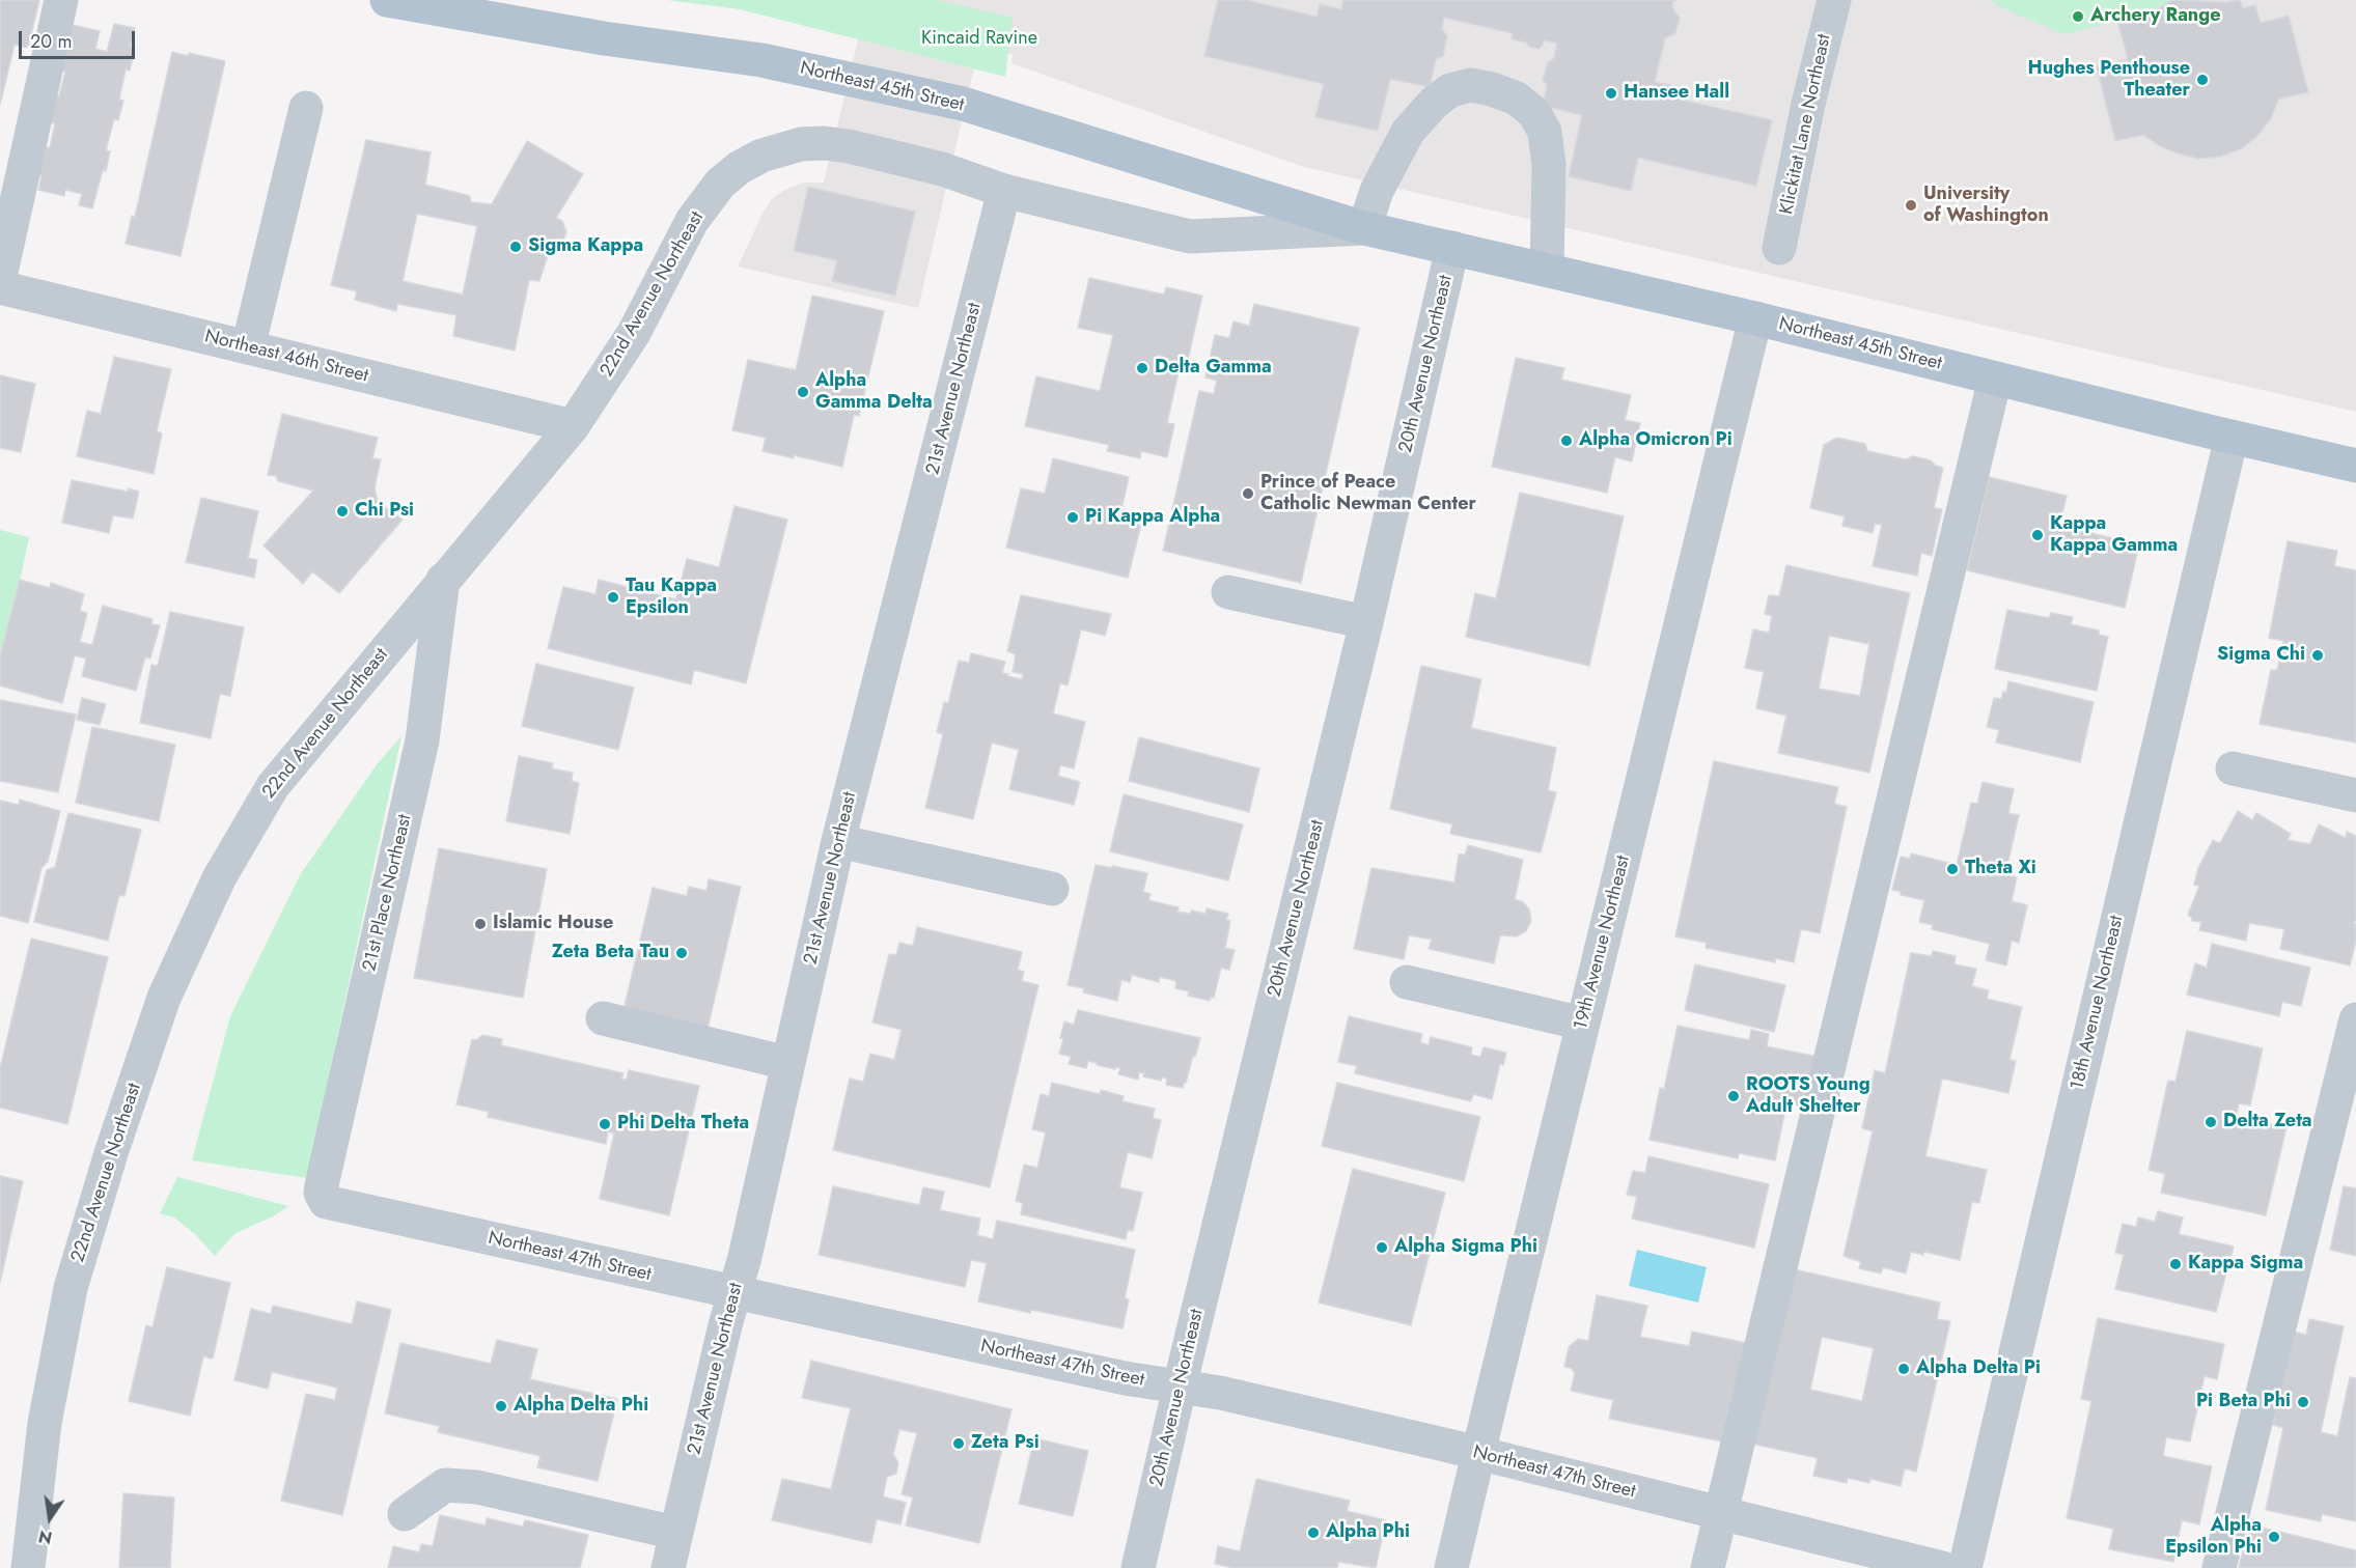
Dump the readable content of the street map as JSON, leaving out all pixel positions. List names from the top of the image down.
{
  "streets": {
    "main road": ["Northeast 45th Street"],
    "street": [
      "Klickitat Lane Northeast",
      "22nd Avenue Northeast",
      "Northeast 46th Street",
      "20th Avenue Northeast",
      "21st Avenue Northeast",
      "21st Place Northeast",
      "19th Avenue Northeast",
      "18th Avenue Northeast",
      "Northeast 47th Street"
    ]
  },
  "crossings": [
    ["Northeast 45th Street", "22nd Avenue Northeast"],
    ["Northeast 45th Street", "20th Avenue Northeast"],
    ["Northeast 45th Street", "21st Avenue Northeast"],
    ["Northeast 45th Street", "19th Avenue Northeast"],
    ["Northeast 45th Street", "18th Avenue Northeast"],
    ["22nd Avenue Northeast", "Northeast 46th Street"],
    ["22nd Avenue Northeast", "21st Place Northeast"],
    ["20th Avenue Northeast", "Northeast 47th Street"],
    ["21st Avenue Northeast", "Northeast 47th Street"],
    ["21st Place Northeast", "Northeast 47th Street"],
    ["19th Avenue Northeast", "Northeast 47th Street"]
  ],
  "parks": ["Kincaid Ravine"],
  "places": [
    "Archery Range",
    "Hughes Penthouse Theater",
    "Hansee Hall",
    "University of Washington",
    "Sigma Kappa",
    "Delta Gamma",
    "Alpha Gamma Delta",
    "Alpha Omicron Pi",
    "Prince of Peace Catholic Newman Center",
    "Chi Psi",
    "Pi Kappa Alpha",
    "Kappa Kappa Gamma",
    "Tau Kappa Epsilon",
    "Sigma Chi",
    "Theta Xi",
    "Islamic House",
    "Zeta Beta Tau",
    "ROOTS Young Adult Shelter",
    "Delta Zeta",
    "Phi Delta Theta",
    "Alpha Sigma Phi",
    "Kappa Sigma",
    "Alpha Delta Pi",
    "Pi Beta Phi",
    "Alpha Delta Phi",
    "Zeta Psi",
    "Alpha Phi",
    "Alpha Epsilon Phi"
  ],
  "scale_bar": "20 m",
  "north": "bottom"
}
